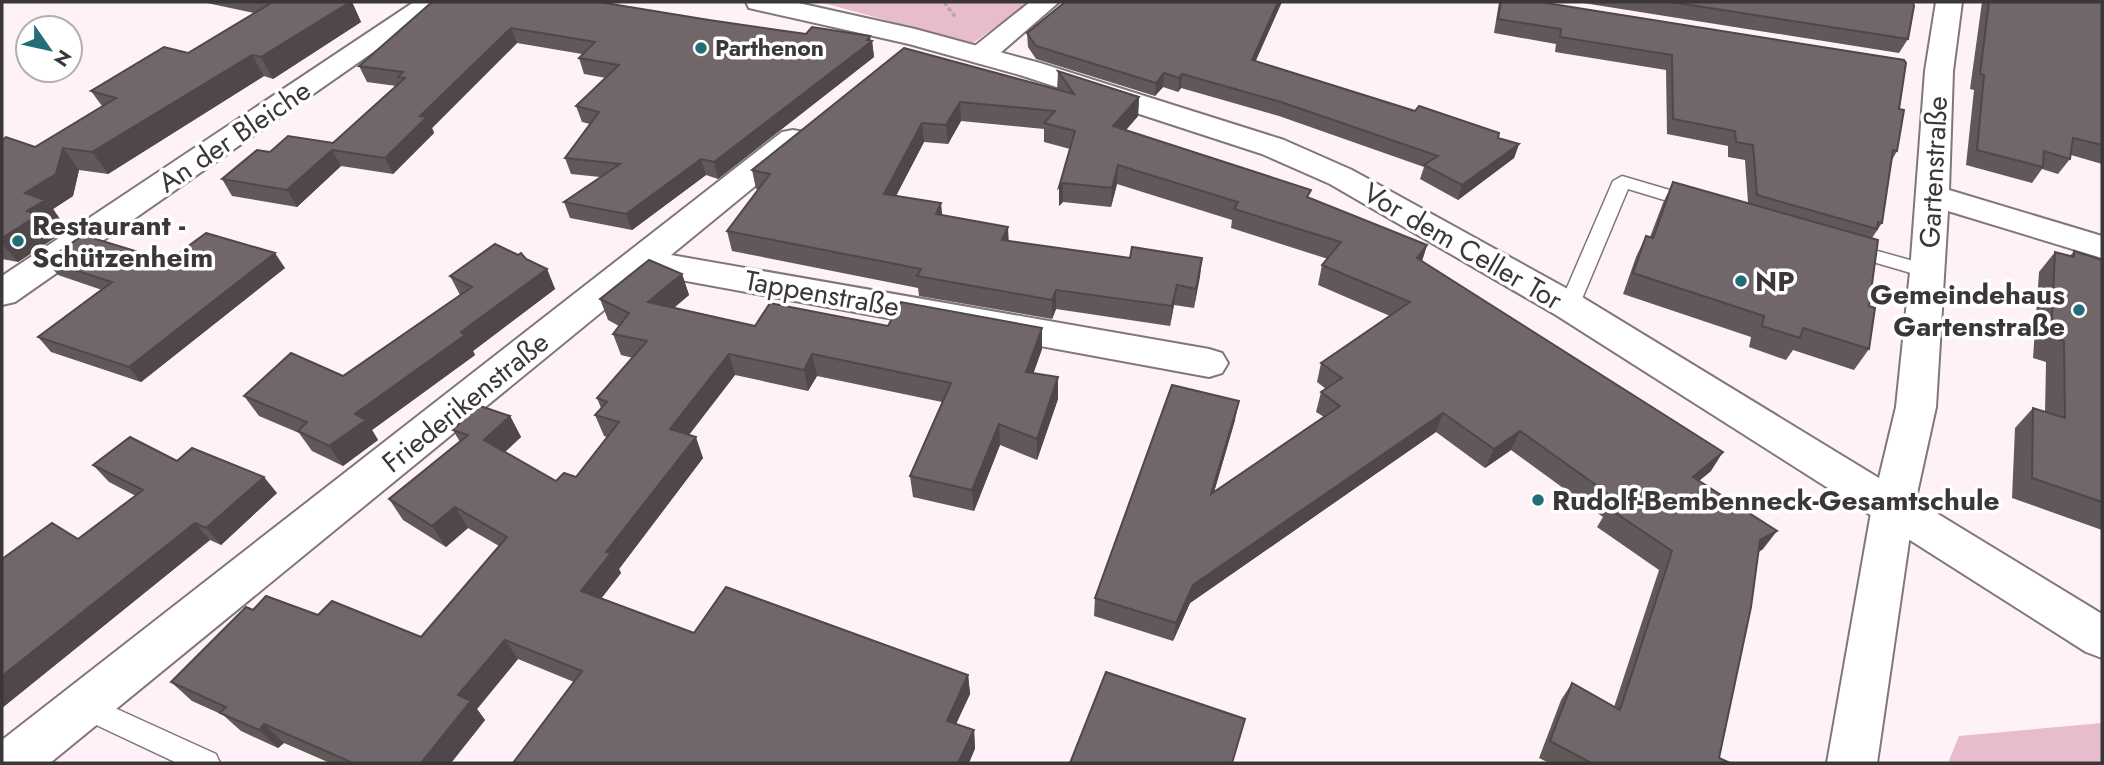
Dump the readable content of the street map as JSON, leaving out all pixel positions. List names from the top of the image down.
{
  "streets": {
    "street": [
      "An der Bleiche",
      "Gartenstraße",
      "Vor dem Celler Tor",
      "Tappenstraße",
      "Friederikenstraße"
    ]
  },
  "crossings": [
    ["Gartenstraße", "Vor dem Celler Tor"],
    ["Tappenstraße", "Friederikenstraße"]
  ],
  "places": [
    "Parthenon",
    "Restaurant - Schützenheim",
    "NP",
    "Gemeindehaus Gartenstraße",
    "Rudolf-Bembenneck-Gesamtschule"
  ],
  "north": "bottom right"
}
